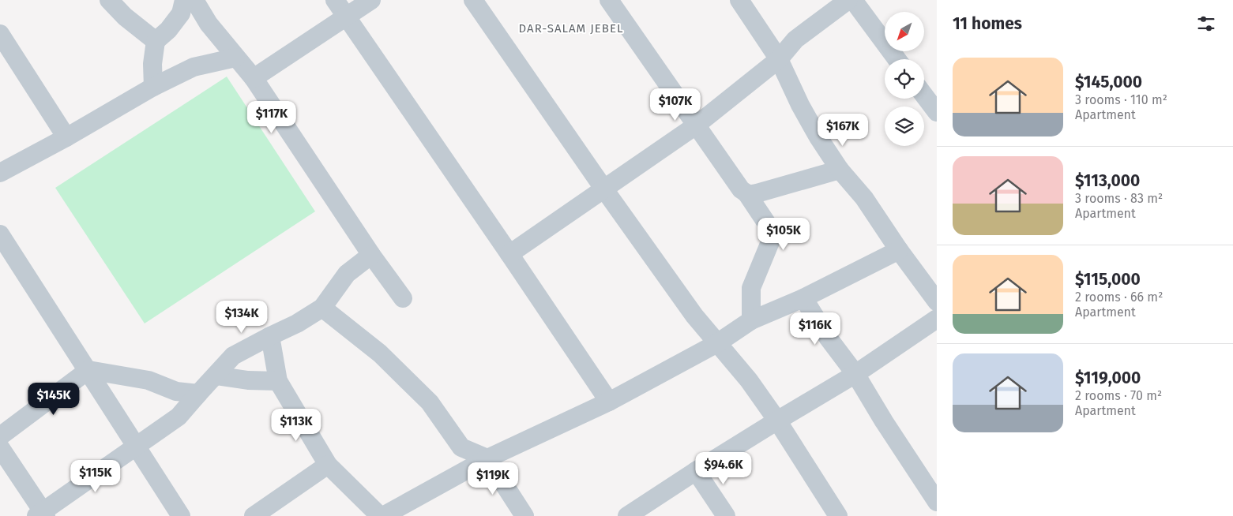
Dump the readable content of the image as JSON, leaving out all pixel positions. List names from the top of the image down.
{
  "districts": ["DAR-SALAM JEBEL"],
  "north": "bottom left",
  "page": {
    "heading": "11 homes",
    "list": [
      {
        "name": "$145,000",
        "note": "3 rooms · 110 m² · Apartment"
      },
      {
        "name": "$113,000",
        "note": "3 rooms · 83 m² · Apartment"
      },
      {
        "name": "$115,000",
        "note": "2 rooms · 66 m² · Apartment"
      },
      {
        "name": "$119,000",
        "note": "2 rooms · 70 m² · Apartment"
      }
    ],
    "price": [
      "$107K",
      "$117K",
      "$167K",
      "$105K",
      "$134K",
      "$116K",
      "$145K",
      "$113K",
      "$94.6K",
      "$115K",
      "$119K"
    ]
  }
}
